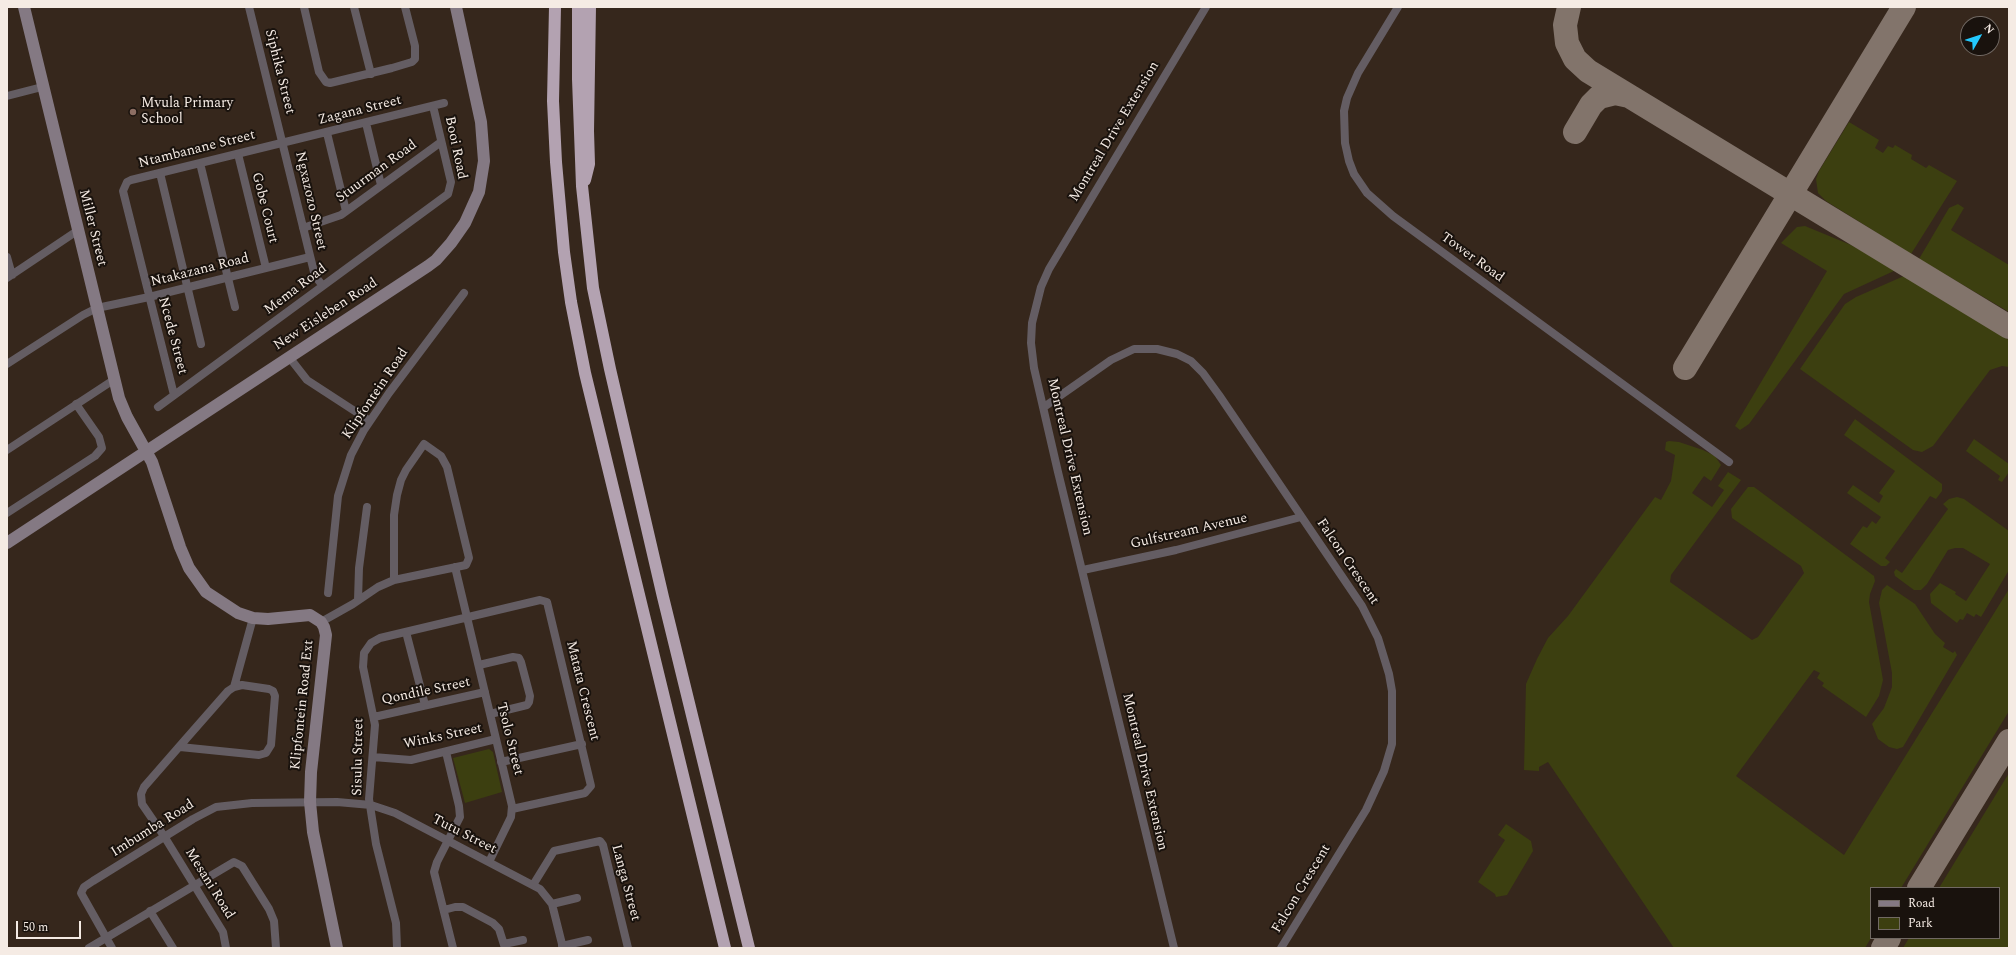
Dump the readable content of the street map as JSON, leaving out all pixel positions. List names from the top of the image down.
{
  "streets": {
    "street": [
      "Siphika Street",
      "Zagana Street",
      "Montreal Drive Extension",
      "Booi Road",
      "Ntambanane Street",
      "Stuurman Road",
      "Ngxazozo Street",
      "Gobe Court",
      "Miller Street",
      "Tower Road",
      "Ntakazana Road",
      "Mema Road",
      "New Eisleben Road",
      "Ncede Street",
      "Klipfontein Road",
      "Gulfstream Avenue",
      "Falcon Crescent",
      "Matata Crescent",
      "Qondile Street",
      "Klipfontein Road Ext",
      "Winks Street",
      "Tsolo Street",
      "Sisulu Street",
      "Imbumba Road",
      "Tutu Street",
      "Langa Street",
      "Mesani Road"
    ]
  },
  "crossings": [
    ["Siphika Street", "Zagana Street"],
    ["Siphika Street", "Ntambanane Street"],
    ["Siphika Street", "Ngxazozo Street"],
    ["Zagana Street", "Booi Road"],
    ["Zagana Street", "Ntambanane Street"],
    ["Zagana Street", "Ngxazozo Street"],
    ["Montreal Drive Extension", "Gulfstream Avenue"],
    ["Montreal Drive Extension", "Falcon Crescent"],
    ["Booi Road", "Stuurman Road"],
    ["Booi Road", "Mema Road"],
    ["Ntambanane Street", "Ngxazozo Street"],
    ["Ntambanane Street", "Gobe Court"],
    ["Ntambanane Street", "Ncede Street"],
    ["Stuurman Road", "Ngxazozo Street"],
    ["Ngxazozo Street", "Ntakazana Road"],
    ["Ngxazozo Street", "Mema Road"],
    ["Gobe Court", "Ntakazana Road"],
    ["Miller Street", "Ntakazana Road"],
    ["Miller Street", "New Eisleben Road"],
    ["Miller Street", "Klipfontein Road Ext"],
    ["Ntakazana Road", "Ncede Street"],
    ["Mema Road", "Ncede Street"],
    ["New Eisleben Road", "Klipfontein Road Ext"],
    ["Gulfstream Avenue", "Falcon Crescent"],
    ["Matata Crescent", "Tsolo Street"],
    ["Matata Crescent", "Sisulu Street"],
    ["Qondile Street", "Tsolo Street"],
    ["Qondile Street", "Sisulu Street"],
    ["Klipfontein Road Ext", "Imbumba Road"],
    ["Klipfontein Road Ext", "Tutu Street"],
    ["Winks Street", "Tsolo Street"],
    ["Winks Street", "Sisulu Street"],
    ["Tsolo Street", "Sisulu Street"],
    ["Sisulu Street", "Tutu Street"],
    ["Imbumba Road", "Tutu Street"],
    ["Imbumba Road", "Mesani Road"],
    ["Tutu Street", "Langa Street"]
  ],
  "places": ["Mvula Primary School"],
  "legend": ["Road", "Park"],
  "scale_bar": "50 m",
  "north": "top right"
}
